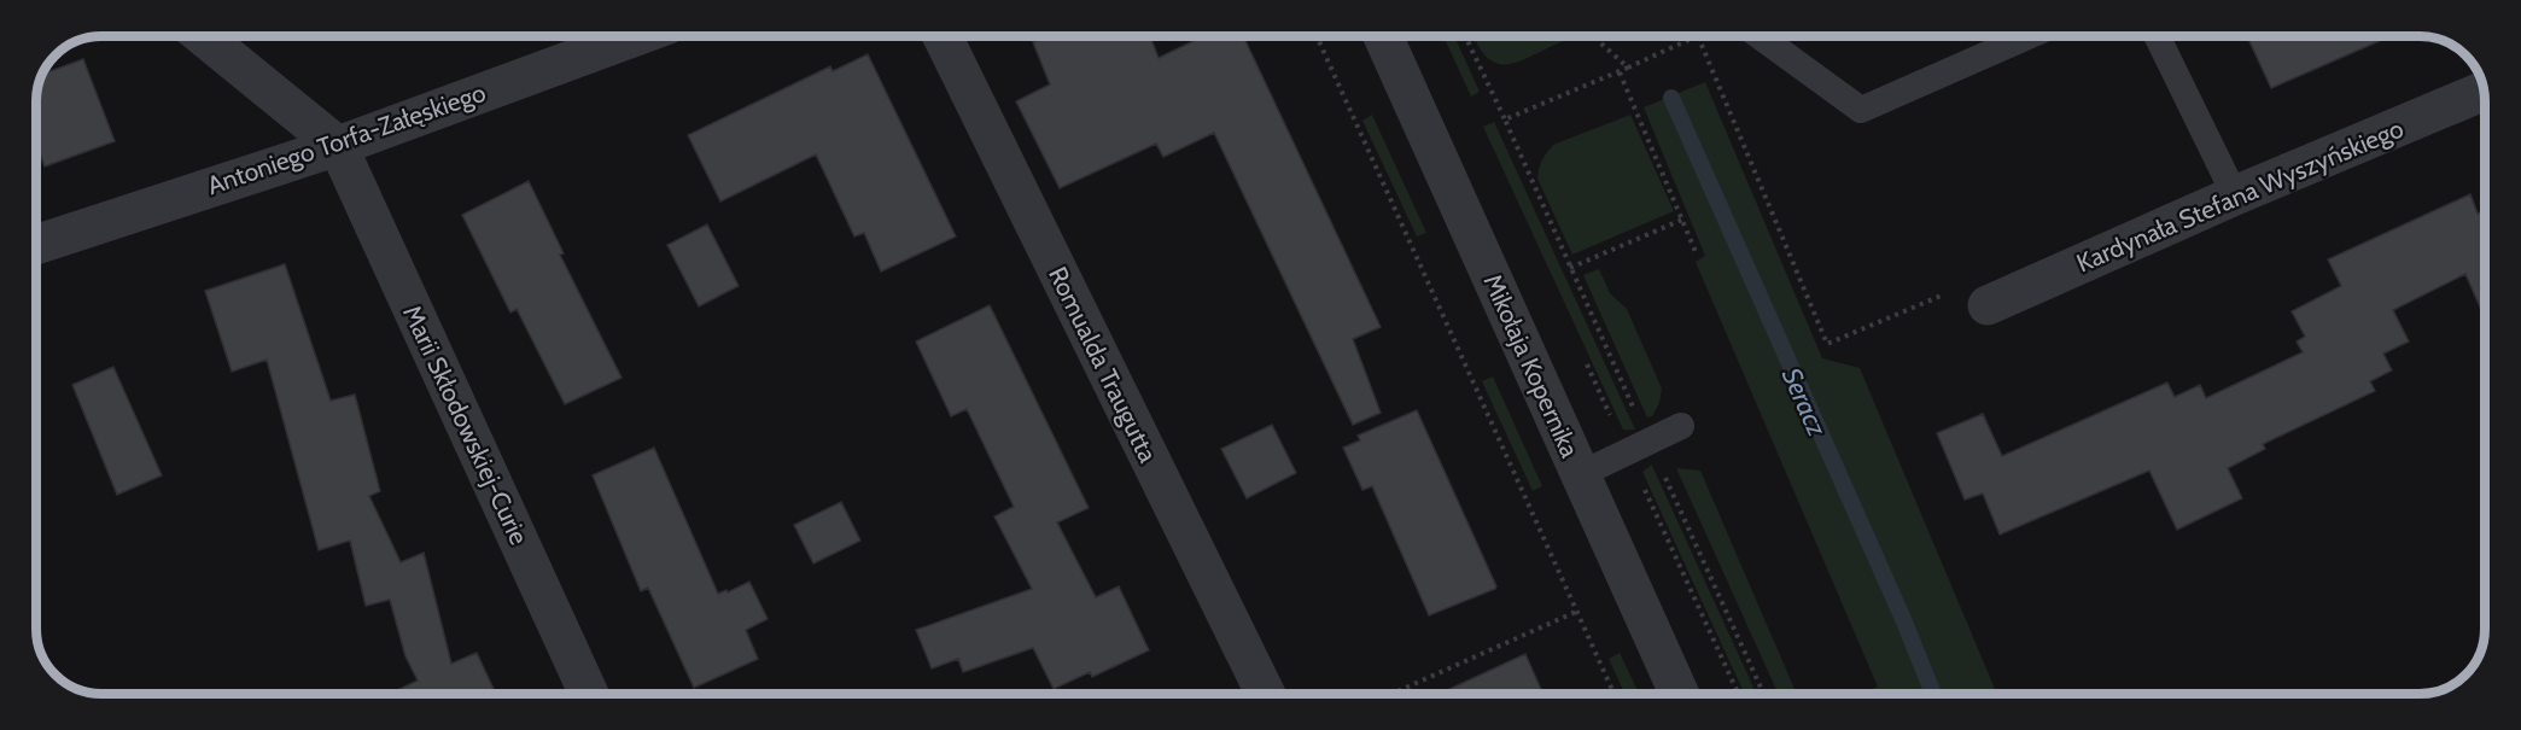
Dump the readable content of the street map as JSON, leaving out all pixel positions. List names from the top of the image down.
{
  "streets": {
    "street": [
      "Antoniego Torfa-Załęskiego",
      "Kardynała Stefana Wyszyńskiego",
      "Romualda Traugutta",
      "Mikołaja Kopernika",
      "Marii Skłodowskiej-Curie"
    ]
  },
  "crossings": [
    ["Antoniego Torfa-Załęskiego", "Marii Skłodowskiej-Curie"]
  ],
  "water": ["Seracz"]
}
